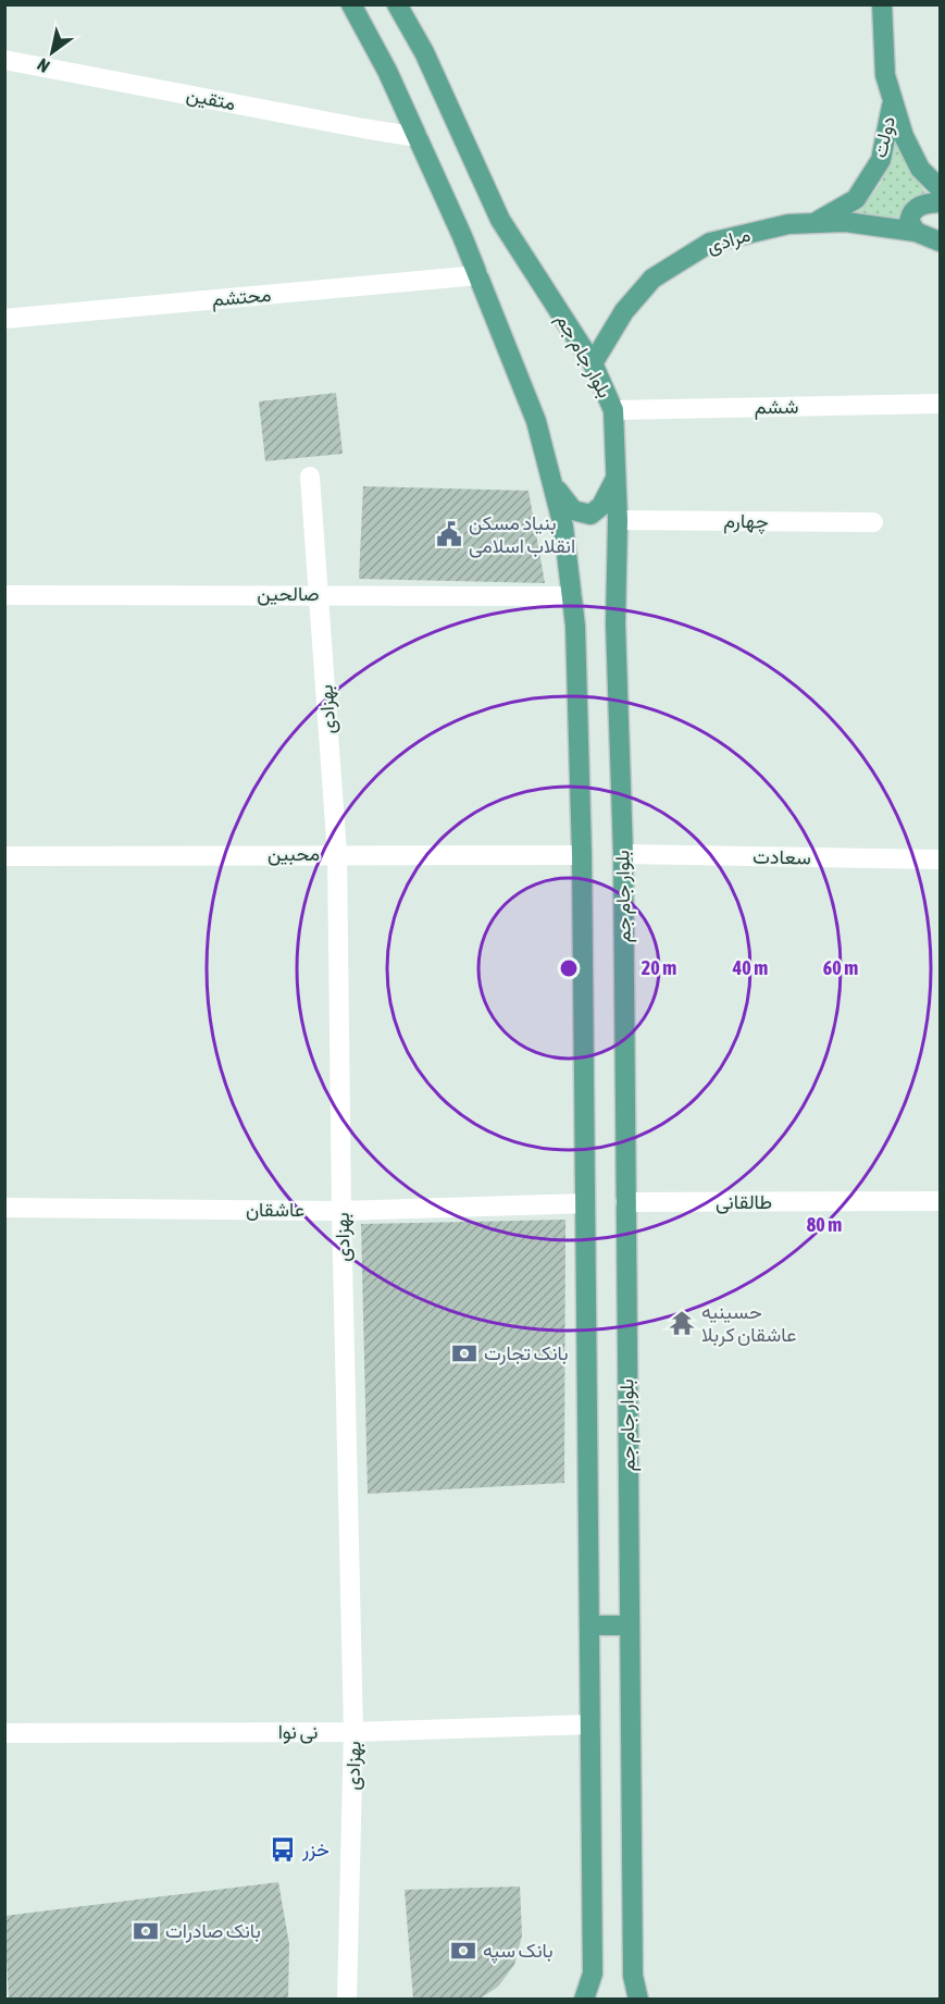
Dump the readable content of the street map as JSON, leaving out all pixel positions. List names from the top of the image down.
{
  "streets": {
    "main road": ["دولت", "مرادی", "بلوار جام جم"],
    "street": [
      "متقین",
      "محتشم",
      "ششم",
      "چهارم",
      "صالحین",
      "بهزادی",
      "محبین",
      "سعادت",
      "طالقانی",
      "عاشقان",
      "نی نوا"
    ]
  },
  "crossings": [
    ["متقین", "بلوار جام جم"],
    ["دولت", "مرادی"],
    ["مرادی", "بلوار جام جم"],
    ["محتشم", "بلوار جام جم"],
    ["بلوار جام جم", "ششم"],
    ["بلوار جام جم", "چهارم"],
    ["بلوار جام جم", "صالحین"],
    ["بلوار جام جم", "محبین"],
    ["بلوار جام جم", "سعادت"],
    ["بلوار جام جم", "طالقانی"],
    ["بلوار جام جم", "عاشقان"],
    ["بلوار جام جم", "نی نوا"],
    ["صالحین", "بهزادی"],
    ["بهزادی", "محبین"],
    ["بهزادی", "عاشقان"],
    ["بهزادی", "نی نوا"]
  ],
  "places": {
    "public building": ["بنیاد مسکن انقلاب اسلامی"],
    "temple": ["حسینیه عاشقان کربلا"],
    "bank": ["بانک تجارت", "بانک صادرات", "بانک سپه"],
    "bus stop": ["خزر"]
  },
  "north": "bottom left",
  "rings": [
    "20 m",
    "40 m",
    "60 m",
    "80 m"
  ]
}
